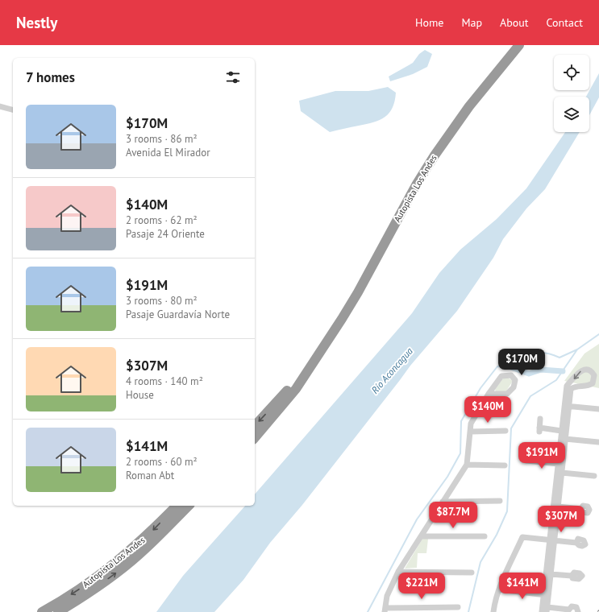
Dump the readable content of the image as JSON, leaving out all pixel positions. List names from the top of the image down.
{
  "streets": {
    "highway": ["Autopista Los Andes"]
  },
  "water": ["Río Aconcagua"],
  "page": {
    "header": "Nestly",
    "nav": [
      "Home",
      "Map",
      "About",
      "Contact"
    ],
    "heading": "7 homes",
    "list": [
      {
        "name": "$170M",
        "note": "3 rooms · 86 m² · Avenida El Mirador"
      },
      {
        "name": "$140M",
        "note": "2 rooms · 62 m² · Pasaje 24 Oriente"
      },
      {
        "name": "$191M",
        "note": "3 rooms · 80 m² · Pasaje Guardavía Norte"
      },
      {
        "name": "$307M",
        "note": "4 rooms · 140 m² · House"
      },
      {
        "name": "$141M",
        "note": "2 rooms · 60 m² · Roman Abt"
      }
    ],
    "price": [
      "$170M",
      "$140M",
      "$191M",
      "$87.7M",
      "$307M",
      "$221M",
      "$141M"
    ]
  }
}
